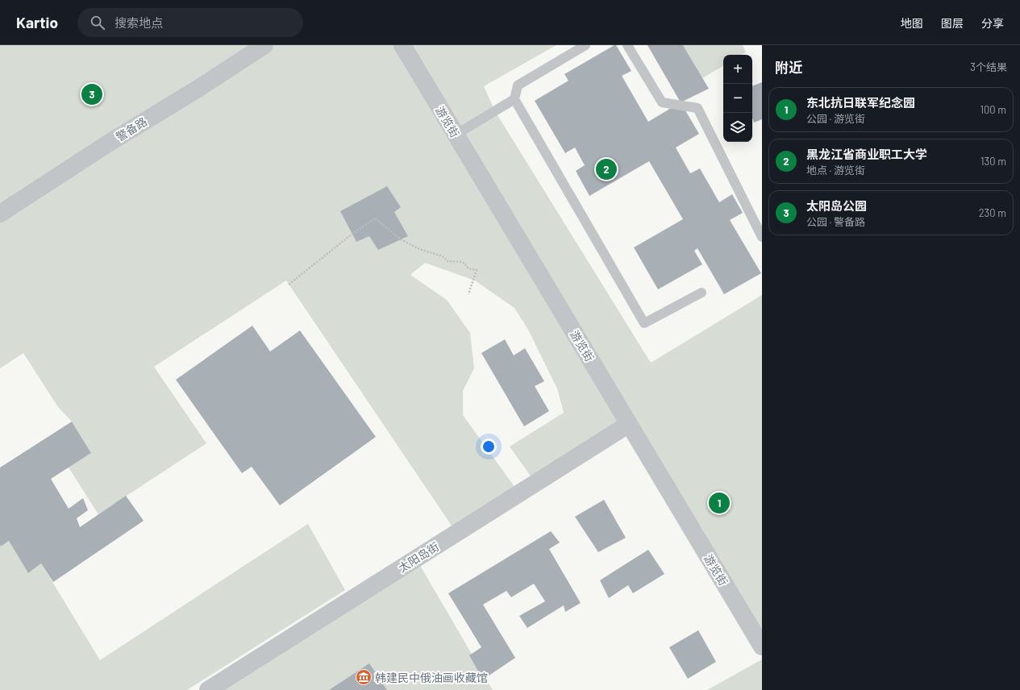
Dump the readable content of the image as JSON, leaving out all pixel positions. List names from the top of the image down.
{
  "streets": {
    "street": ["游览街", "警备路", "太阳岛街"]
  },
  "crossings": [
    ["游览街", "太阳岛街"]
  ],
  "places": {
    "museum": ["韩建民中俄油画收藏馆"]
  },
  "page": {
    "header": "Kartio",
    "search": "搜索地点",
    "nav": ["地图", "图层", "分享"],
    "heading": ["附近", "3个结果"],
    "map_buttons": ["+", "−"],
    "pins": ["3", "2", "1"],
    "list": [
      {
        "mark": "1",
        "name": "东北抗日联军纪念园",
        "note": "公园 · 游览街",
        "value": "100 m"
      },
      {
        "mark": "2",
        "name": "黑龙江省商业职工大学",
        "note": "地点 · 游览街",
        "value": "130 m"
      },
      {
        "mark": "3",
        "name": "太阳岛公园",
        "note": "公园 · 警备路",
        "value": "230 m"
      }
    ]
  }
}
